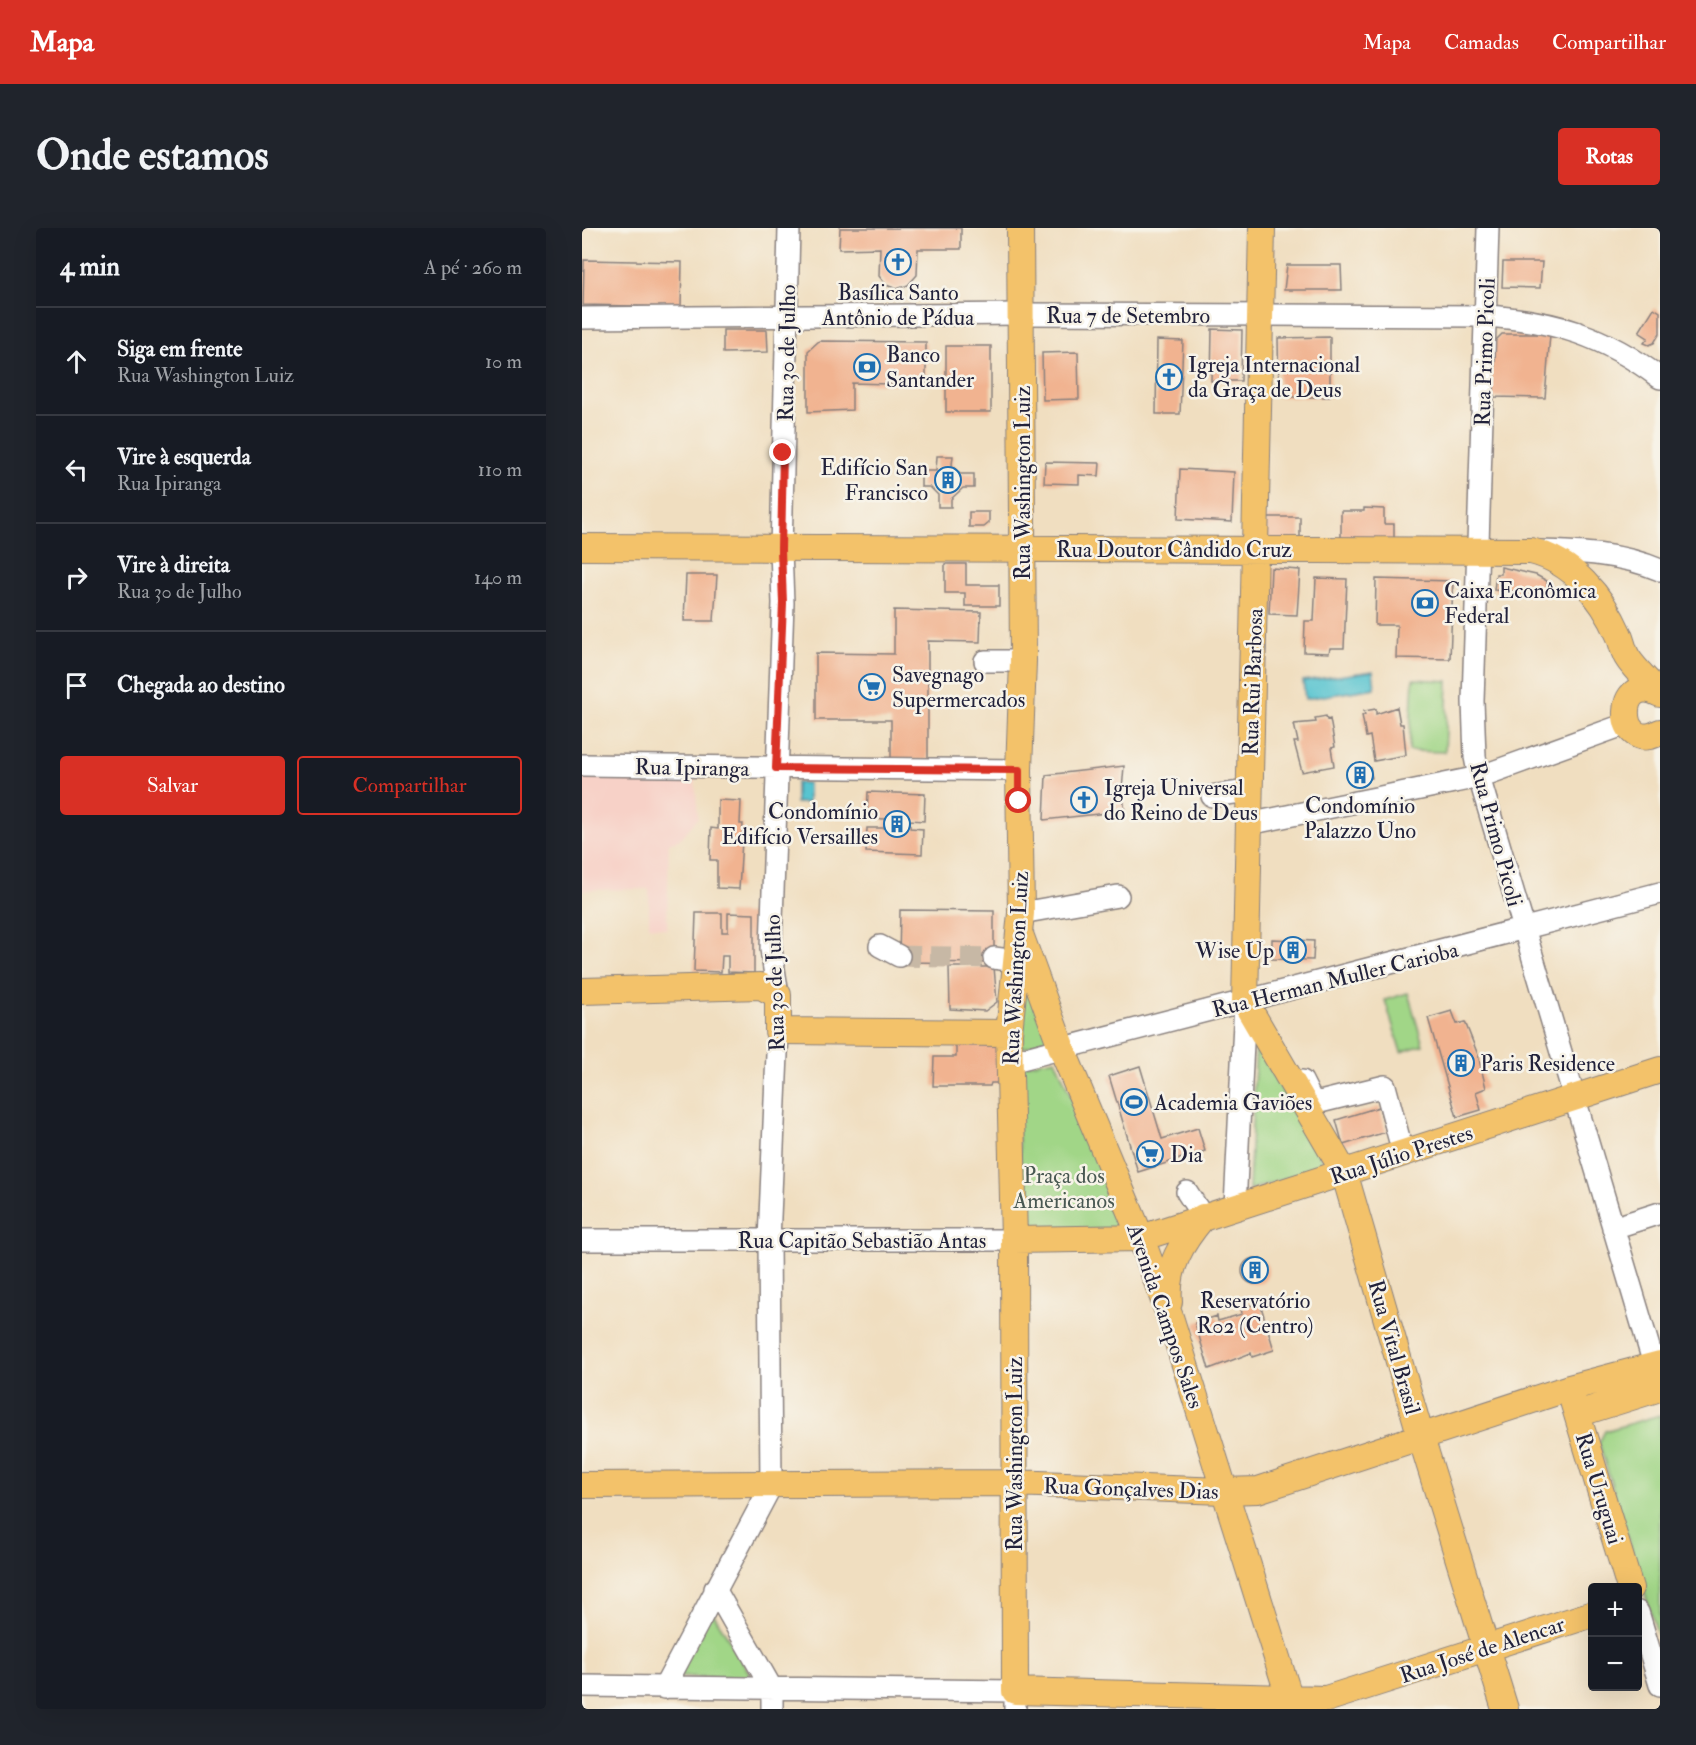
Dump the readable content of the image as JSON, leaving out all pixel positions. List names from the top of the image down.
{
  "streets": {
    "main road": [
      "Rua 30 de Julho",
      "Rua Washington Luiz",
      "Rua Doutor Cândido Cruz",
      "Rua Rui Barbosa",
      "Rua Júlio Prestes",
      "Rua Capitão Sebastião Antas",
      "Avenida Campos Sales",
      "Rua Vital Brasil",
      "Rua Gonçalves Dias",
      "Rua Uruguai",
      "Rua José de Alencar"
    ],
    "street": [
      "Rua 7 de Setembro",
      "Rua Primo Picoli",
      "Rua Ipiranga",
      "Rua Herman Muller Carioba"
    ]
  },
  "crossings": [
    ["Rua 7 de Setembro", "Rua Primo Picoli"],
    ["Rua 7 de Setembro", "Rua 30 de Julho"],
    ["Rua 7 de Setembro", "Rua Washington Luiz"],
    ["Rua 7 de Setembro", "Rua Rui Barbosa"],
    ["Rua Primo Picoli", "Rua Doutor Cândido Cruz"],
    ["Rua Primo Picoli", "Rua Herman Muller Carioba"],
    ["Rua Primo Picoli", "Rua Júlio Prestes"],
    ["Rua Primo Picoli", "Rua Gonçalves Dias"],
    ["Rua 30 de Julho", "Rua Doutor Cândido Cruz"],
    ["Rua 30 de Julho", "Rua Ipiranga"],
    ["Rua 30 de Julho", "Rua Capitão Sebastião Antas"],
    ["Rua 30 de Julho", "Rua Gonçalves Dias"],
    ["Rua 30 de Julho", "Rua José de Alencar"],
    ["Rua Washington Luiz", "Rua Doutor Cândido Cruz"],
    ["Rua Washington Luiz", "Rua Ipiranga"],
    ["Rua Washington Luiz", "Rua Herman Muller Carioba"],
    ["Rua Washington Luiz", "Rua Capitão Sebastião Antas"],
    ["Rua Washington Luiz", "Avenida Campos Sales"],
    ["Rua Washington Luiz", "Rua Gonçalves Dias"],
    ["Rua Washington Luiz", "Rua José de Alencar"],
    ["Rua Doutor Cândido Cruz", "Rua Rui Barbosa"],
    ["Rua Rui Barbosa", "Rua Herman Muller Carioba"],
    ["Rua Rui Barbosa", "Rua Júlio Prestes"],
    ["Rua Rui Barbosa", "Rua Vital Brasil"],
    ["Rua Herman Muller Carioba", "Avenida Campos Sales"],
    ["Rua Herman Muller Carioba", "Rua Vital Brasil"],
    ["Rua Júlio Prestes", "Rua Capitão Sebastião Antas"],
    ["Rua Júlio Prestes", "Avenida Campos Sales"],
    ["Rua Júlio Prestes", "Rua Vital Brasil"],
    ["Rua Capitão Sebastião Antas", "Avenida Campos Sales"],
    ["Avenida Campos Sales", "Rua Gonçalves Dias"],
    ["Avenida Campos Sales", "Rua José de Alencar"],
    ["Rua Vital Brasil", "Rua Gonçalves Dias"],
    ["Rua Vital Brasil", "Rua José de Alencar"],
    ["Rua Gonçalves Dias", "Rua Uruguai"]
  ],
  "parks": ["Praça dos Americanos"],
  "places": {
    "church": ["Basílica Santo Antônio de Pádua", "Igreja Internacional da Graça de Deus", "Igreja Universal do Reino de Deus"],
    "bank": ["Banco Santander", "Caixa Econômica Federal"],
    "building": [
      "Edifício San Francisco",
      "Condomínio Palazzo Uno",
      "Condomínio Edifício Versailles",
      "Wise Up",
      "Paris Residence",
      "Reservatório R02 (Centro)"
    ],
    "supermarket": ["Savegnago Supermercados", "Dia"],
    "sports": ["Academia Gaviões"]
  },
  "page": {
    "header": "Mapa",
    "nav": ["Mapa", "Camadas", "Compartilhar"],
    "buttons": [
      "Rotas",
      ["Salvar", "Compartilhar"]
    ],
    "title": "Onde estamos",
    "heading": ["4 min", "A pé · 260 m"],
    "list": [
      ["Siga em frente", "Rua Washington Luiz", "10 m"],
      ["Vire à esquerda", "Rua Ipiranga", "110 m"],
      ["Vire à direita", "Rua 30 de Julho", "140 m"],
      "Chegada ao destino"
    ],
    "map_buttons": ["+", "−"]
  }
}
